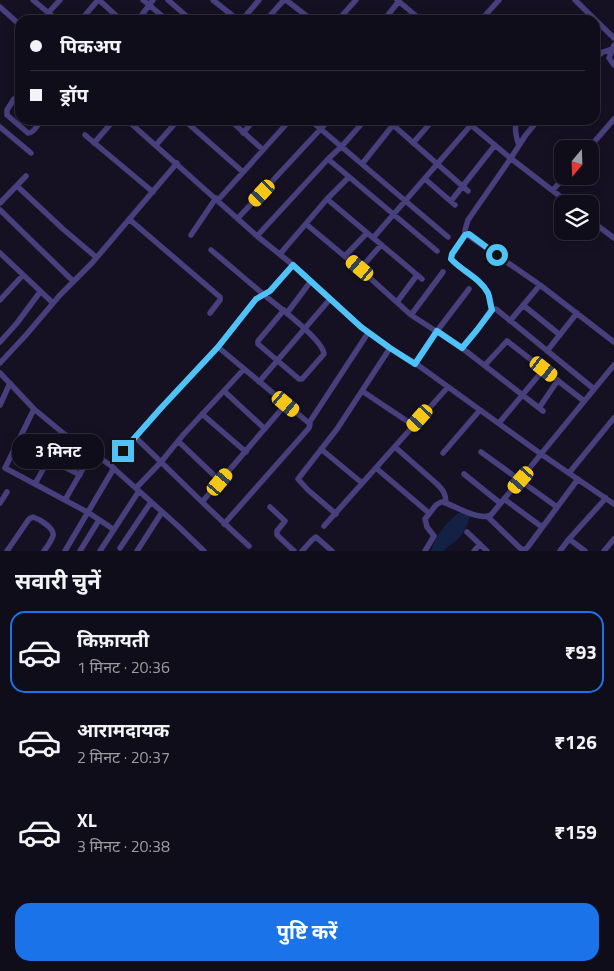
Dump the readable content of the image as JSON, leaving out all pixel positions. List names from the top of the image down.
{
  "north": "bottom",
  "page": {
    "banner": ["पिकअप", "ड्रॉप"],
    "bubble": "3 मिनट",
    "heading": "सवारी चुनें",
    "list": [
      {
        "name": "किफ़ायती",
        "note": "1 मिनट · 20:36",
        "value": "₹93"
      },
      {
        "name": "आरामदायक",
        "note": "2 मिनट · 20:37",
        "value": "₹126"
      },
      {
        "name": "XL",
        "note": "3 मिनट · 20:38",
        "value": "₹159"
      }
    ],
    "buttons": "पुष्टि करें"
  }
}
